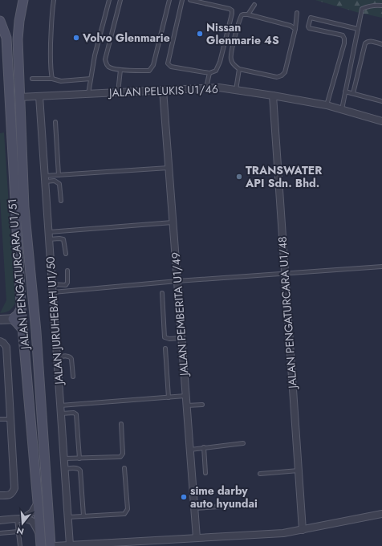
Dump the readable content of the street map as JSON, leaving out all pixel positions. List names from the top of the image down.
{
  "streets": {
    "main road": ["JALAN PENGATURCARA U1/51"],
    "street": [
      "JALAN PELUKIS U1/46",
      "JALAN PENGATURCARA U1/48",
      "JALAN PEMBERITA U1/49",
      "JALAN JURUHEBAH U1/50"
    ]
  },
  "crossings": [
    ["JALAN PELUKIS U1/46", "JALAN PENGATURCARA U1/51"],
    ["JALAN PELUKIS U1/46", "JALAN PENGATURCARA U1/48"],
    ["JALAN PELUKIS U1/46", "JALAN PEMBERITA U1/49"],
    ["JALAN PELUKIS U1/46", "JALAN JURUHEBAH U1/50"]
  ],
  "places": [
    "Nissan Glenmarie 4S",
    "Volvo Glenmarie",
    "TRANSWATER API Sdn. Bhd.",
    "sime darby auto hyundai"
  ],
  "north": "bottom"
}
